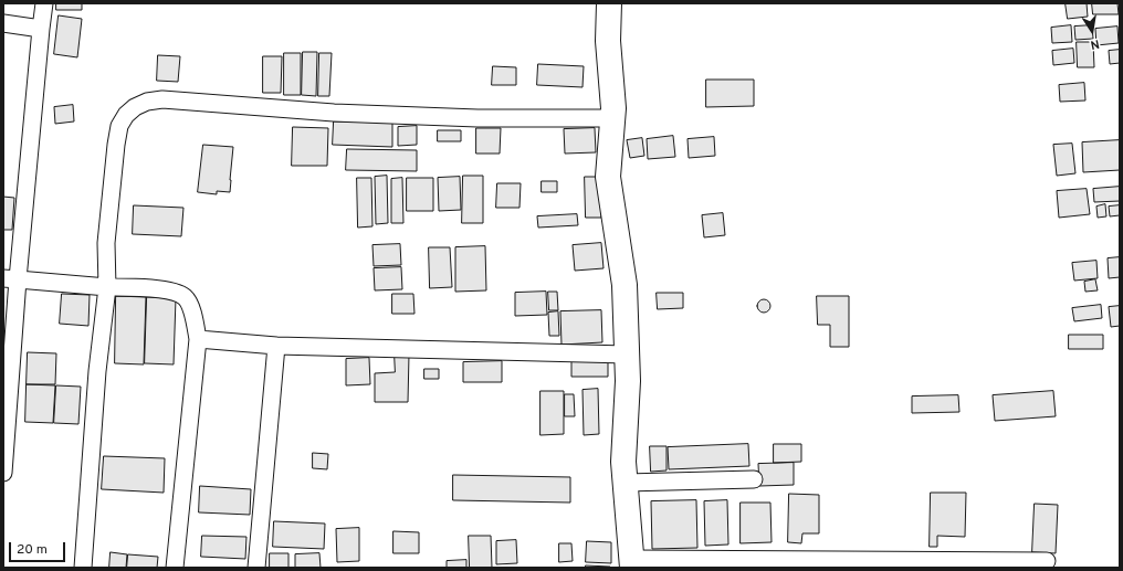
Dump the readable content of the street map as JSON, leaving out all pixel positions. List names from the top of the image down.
{
  "scale_bar": "20 m",
  "north": "bottom"
}
